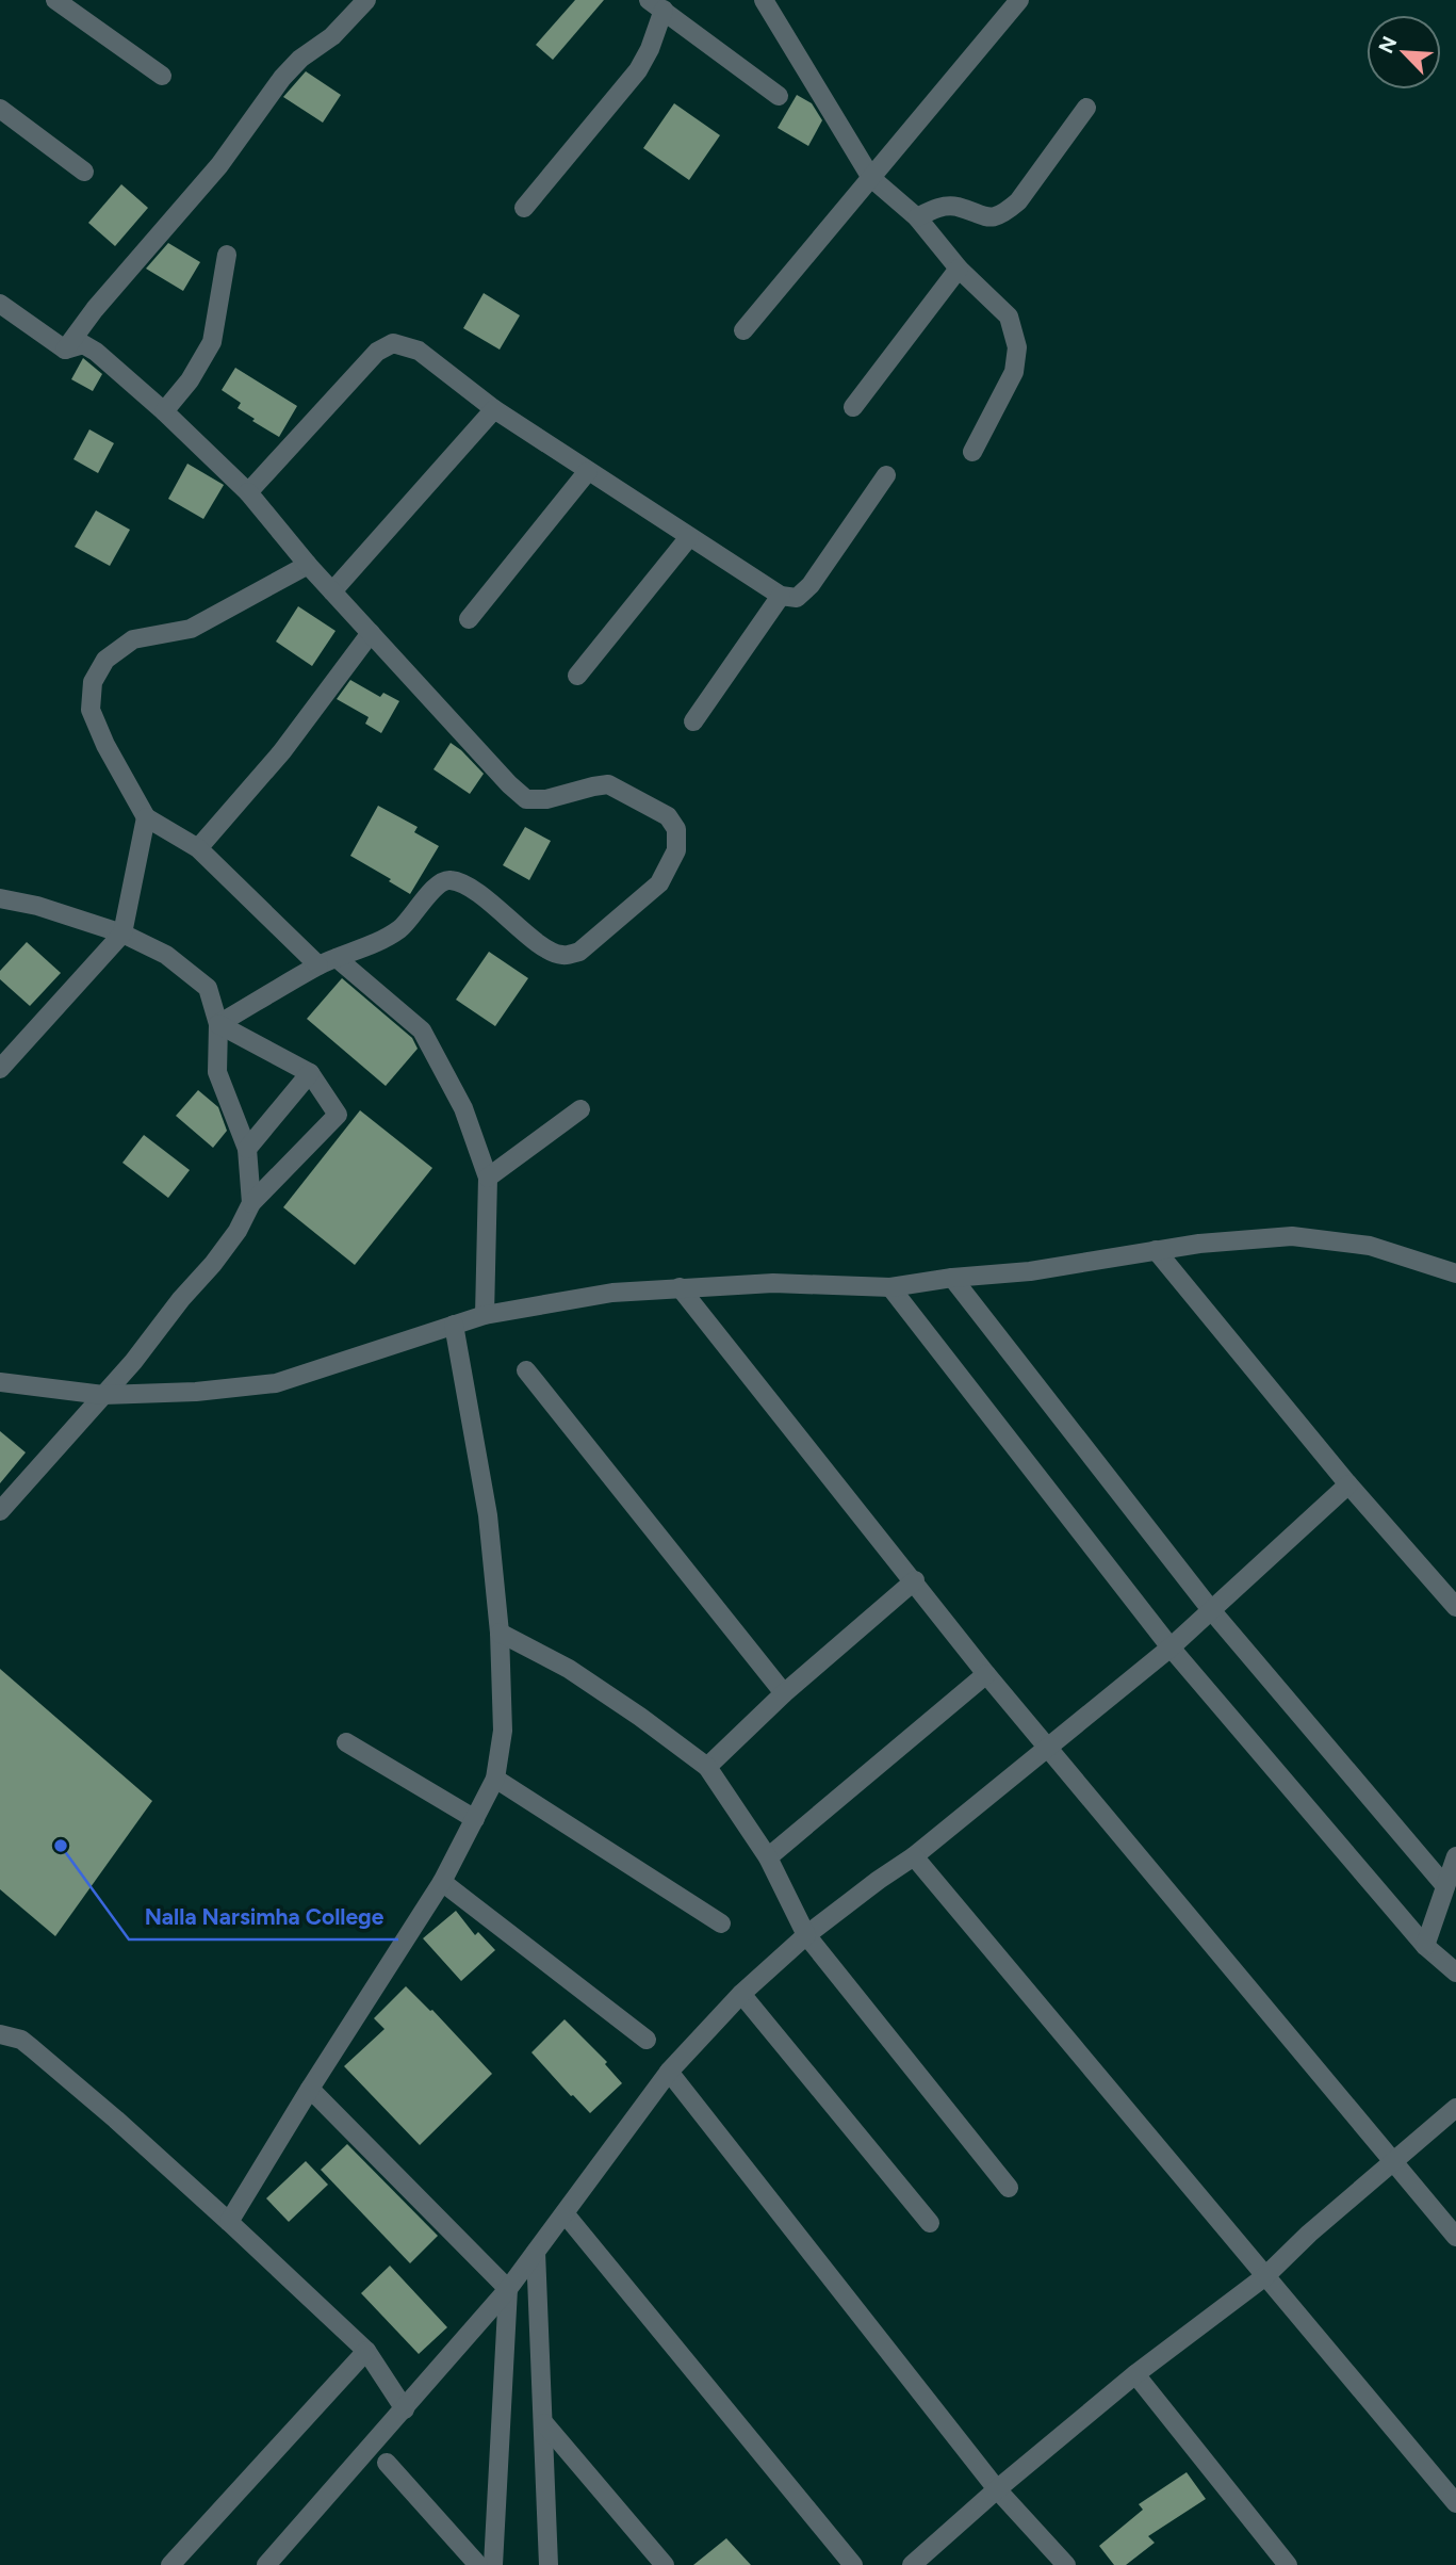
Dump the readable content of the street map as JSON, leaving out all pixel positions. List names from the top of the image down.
{
  "places": ["Nalla Narsimha College"],
  "north": "top left"
}
